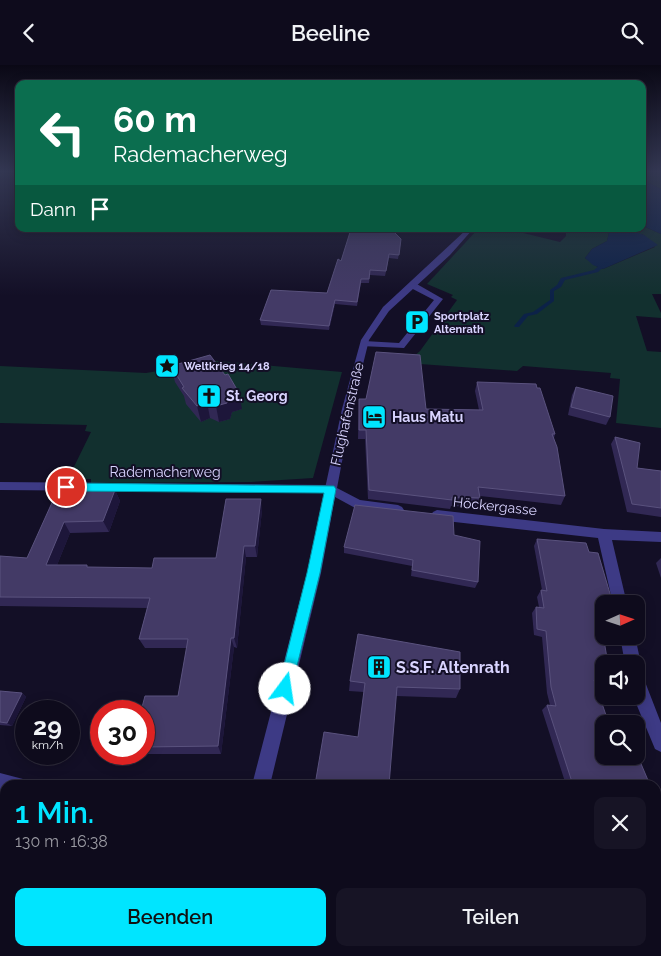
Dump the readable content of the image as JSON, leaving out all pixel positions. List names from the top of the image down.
{
  "streets": {
    "street": ["Flughafenstraße", "Rademacherweg", "Höckergasse"]
  },
  "crossings": [
    ["Flughafenstraße", "Rademacherweg"],
    ["Flughafenstraße", "Höckergasse"],
    ["Rademacherweg", "Höckergasse"]
  ],
  "places": {
    "parking": ["Sportplatz Altenrath"],
    "place": ["Weltkrieg 14/18"],
    "church": ["St. Georg"],
    "hotel": ["Haus Matu"],
    "building": ["S.S.F. Altenrath"]
  },
  "north": "right",
  "page": {
    "header": "Beeline",
    "turn": ["60 m", "Rademacherweg"],
    "then": "Dann",
    "speed": "29 km/h",
    "limit": "30",
    "heading": ["1 Min.", "130 m · 16:38"],
    "buttons": ["Beenden", "Teilen"]
  }
}
